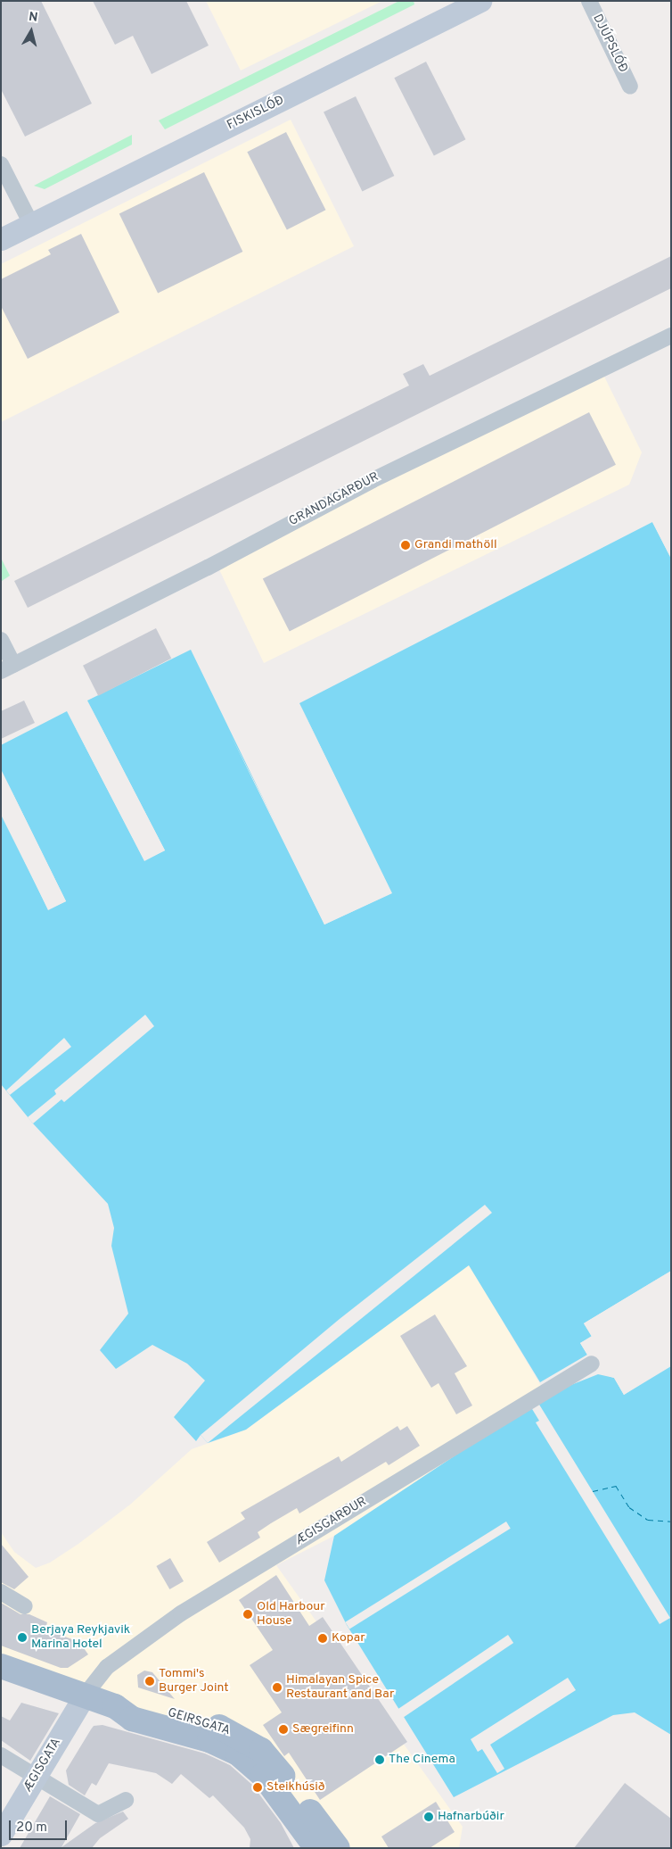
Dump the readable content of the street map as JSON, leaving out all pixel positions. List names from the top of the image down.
{
  "streets": {
    "main road": ["GEIRSGATA"],
    "street": [
      "DJÚPSLÓÐ",
      "FISKISLÓÐ",
      "GRANDAGARÐUR",
      "ÆGISGARÐUR",
      "ÆGISGATA"
    ]
  },
  "crossings": [
    ["ÆGISGARÐUR", "GEIRSGATA"],
    ["ÆGISGARÐUR", "ÆGISGATA"],
    ["GEIRSGATA", "ÆGISGATA"]
  ],
  "places": [
    "Grandi mathöll",
    "Old Harbour House",
    "Berjaya Reykjavik Marina Hotel",
    "Kopar",
    "Tommi's Burger Joint",
    "Himalayan Spice Restaurant and Bar",
    "Sægreifinn",
    "The Cinema",
    "Steikhúsið",
    "Hafnarbúðir"
  ],
  "scale_bar": "20 m",
  "north": "top"
}
